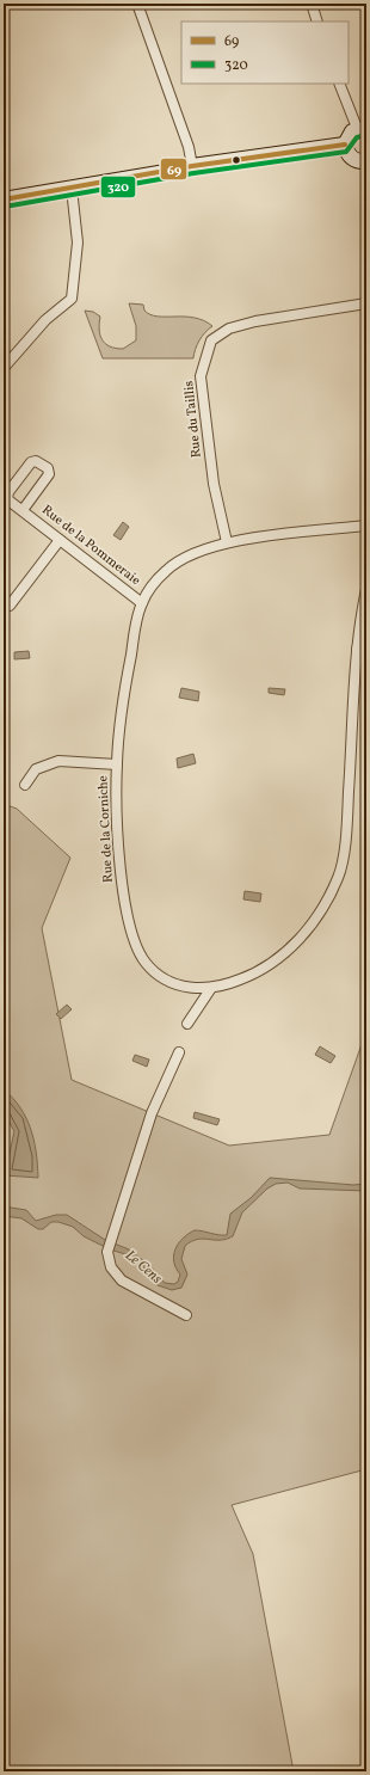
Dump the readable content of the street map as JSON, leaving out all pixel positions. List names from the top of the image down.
{
  "streets": {
    "street": ["Rue du Taillis", "Rue de la Pommeraie", "Rue de la Corniche"]
  },
  "crossings": [
    ["Rue du Taillis", "Rue de la Corniche"],
    ["Rue de la Pommeraie", "Rue de la Corniche"]
  ],
  "water": ["Le Cens"],
  "lines": ["transit line 320", "transit line 69"],
  "legend": ["69", "320"]
}
